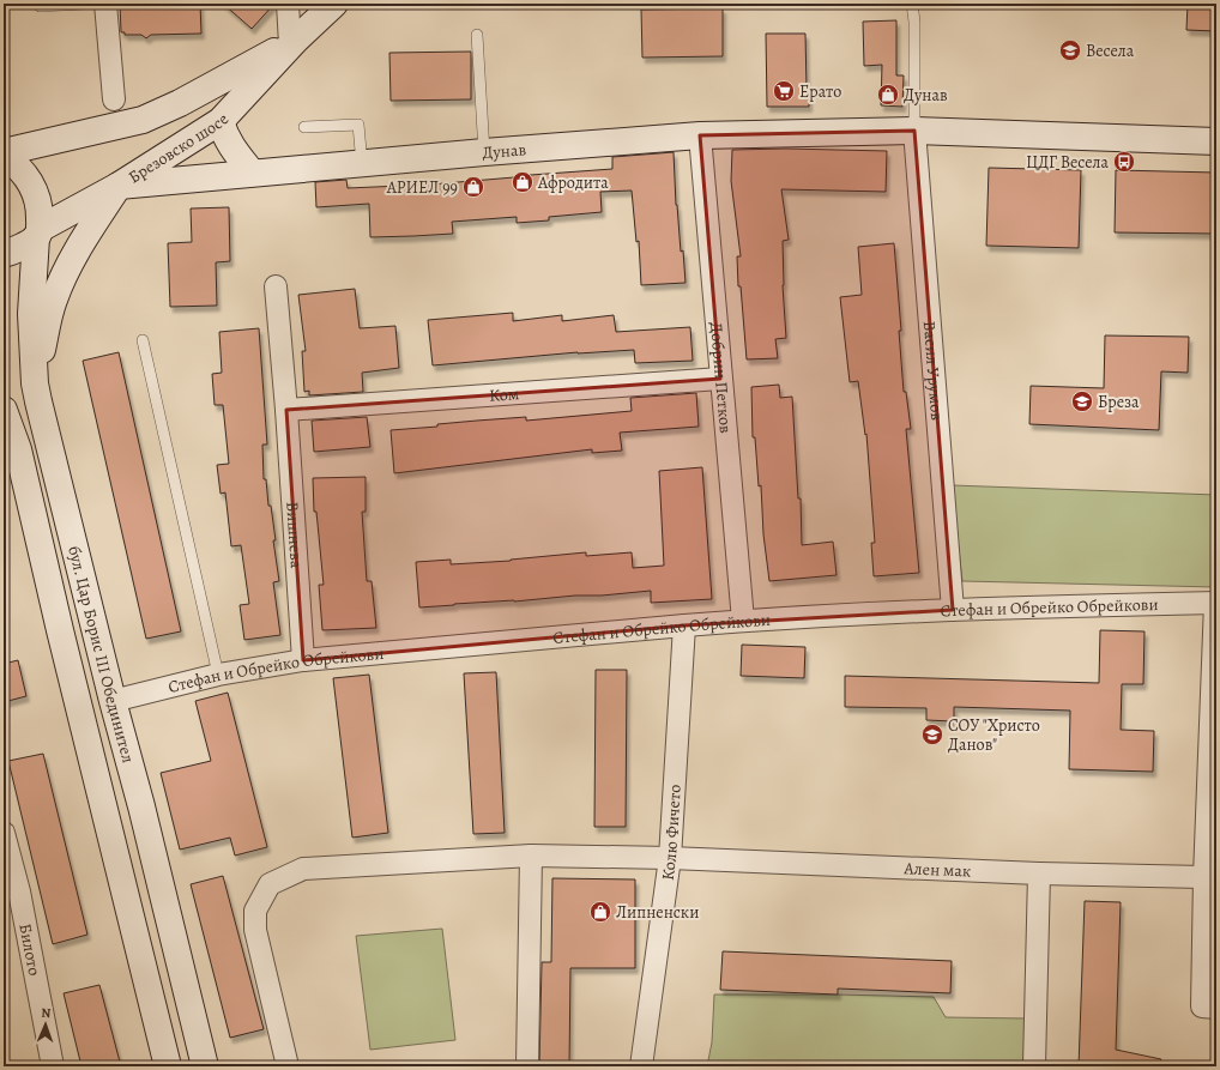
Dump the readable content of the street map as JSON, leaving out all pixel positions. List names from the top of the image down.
{
  "streets": {
    "main road": ["Брезовско шосе", "Дунав", "бул. Цар Борис III Обединител"],
    "street": [
      "Васил Урумов",
      "Добрин Петков",
      "Ком",
      "Вишнева",
      "Стефан и Обрейко Обрейкови",
      "Колю Фичето",
      "Ален мак",
      "Билото"
    ]
  },
  "crossings": [
    ["Брезовско шосе", "Дунав"],
    ["Брезовско шосе", "бул. Цар Борис III Обединител"],
    ["Дунав", "Васил Урумов"],
    ["Дунав", "Добрин Петков"],
    ["Васил Урумов", "Стефан и Обрейко Обрейкови"],
    ["Добрин Петков", "Ком"],
    ["Добрин Петков", "Стефан и Обрейко Обрейкови"],
    ["Ком", "Вишнева"],
    ["Вишнева", "Стефан и Обрейко Обрейкови"],
    ["Стефан и Обрейко Обрейкови", "бул. Цар Борис III Обединител"],
    ["Стефан и Обрейко Обрейкови", "Колю Фичето"],
    ["Колю Фичето", "Ален мак"]
  ],
  "places": {
    "school or university": ["Весела", "Бреза", "СОУ \"Христо Данов\""],
    "supermarket": ["Ерато"],
    "shop": [
      "Дунав",
      "Афродита",
      "АРИЕЛ 99",
      "Липненски"
    ],
    "bus stop": ["ЦДГ Весела"]
  },
  "north": "top"
}
